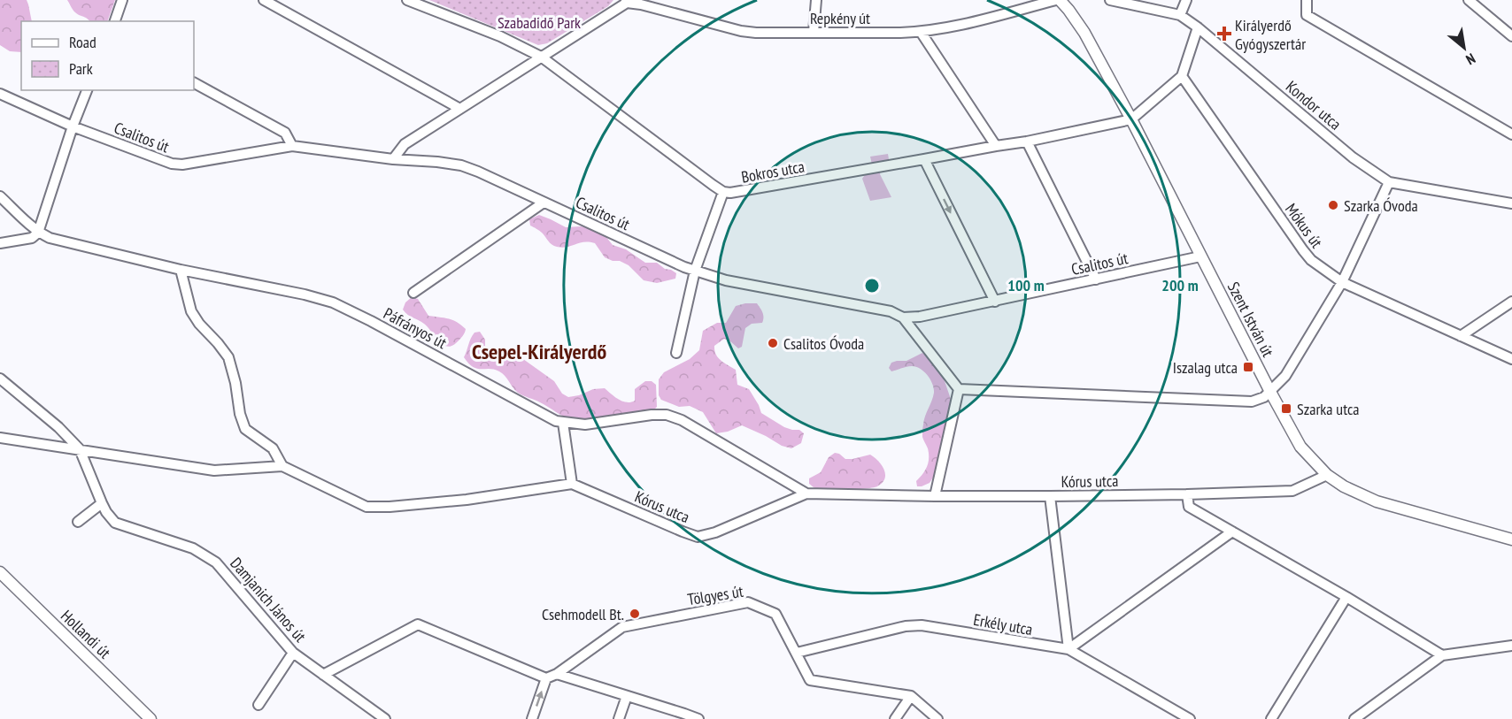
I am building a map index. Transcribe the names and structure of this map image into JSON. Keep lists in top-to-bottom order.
{
  "streets": {
    "street": [
      "Repkény út",
      "Kondor utca",
      "Csalitos út",
      "Bokros utca",
      "Mókus út",
      "Szent István út",
      "Páfrányos út",
      "Kórus utca",
      "Tölgyes út",
      "Damjanich János út",
      "Erkély utca",
      "Hollandi út"
    ]
  },
  "crossings": [
    ["Repkény út", "Szent István út"],
    ["Csalitos út", "Szent István út"],
    ["Bokros utca", "Szent István út"],
    ["Szent István út", "Kórus utca"],
    ["Páfrányos út", "Kórus utca"],
    ["Tölgyes út", "Erkély utca"]
  ],
  "districts": ["Csepel-Királyerdő"],
  "parks": ["Szabadidő Park"],
  "places": {
    "health": ["Királyerdő Gyógyszertár"],
    "other": ["Szarka Óvoda", "Csalitos Óvoda", "Csehmodell Bt."],
    "transit": ["Iszalag utca", "Szarka utca"]
  },
  "legend": ["Road", "Park"],
  "north": "bottom right",
  "rings": ["100 m", "200 m"]
}
